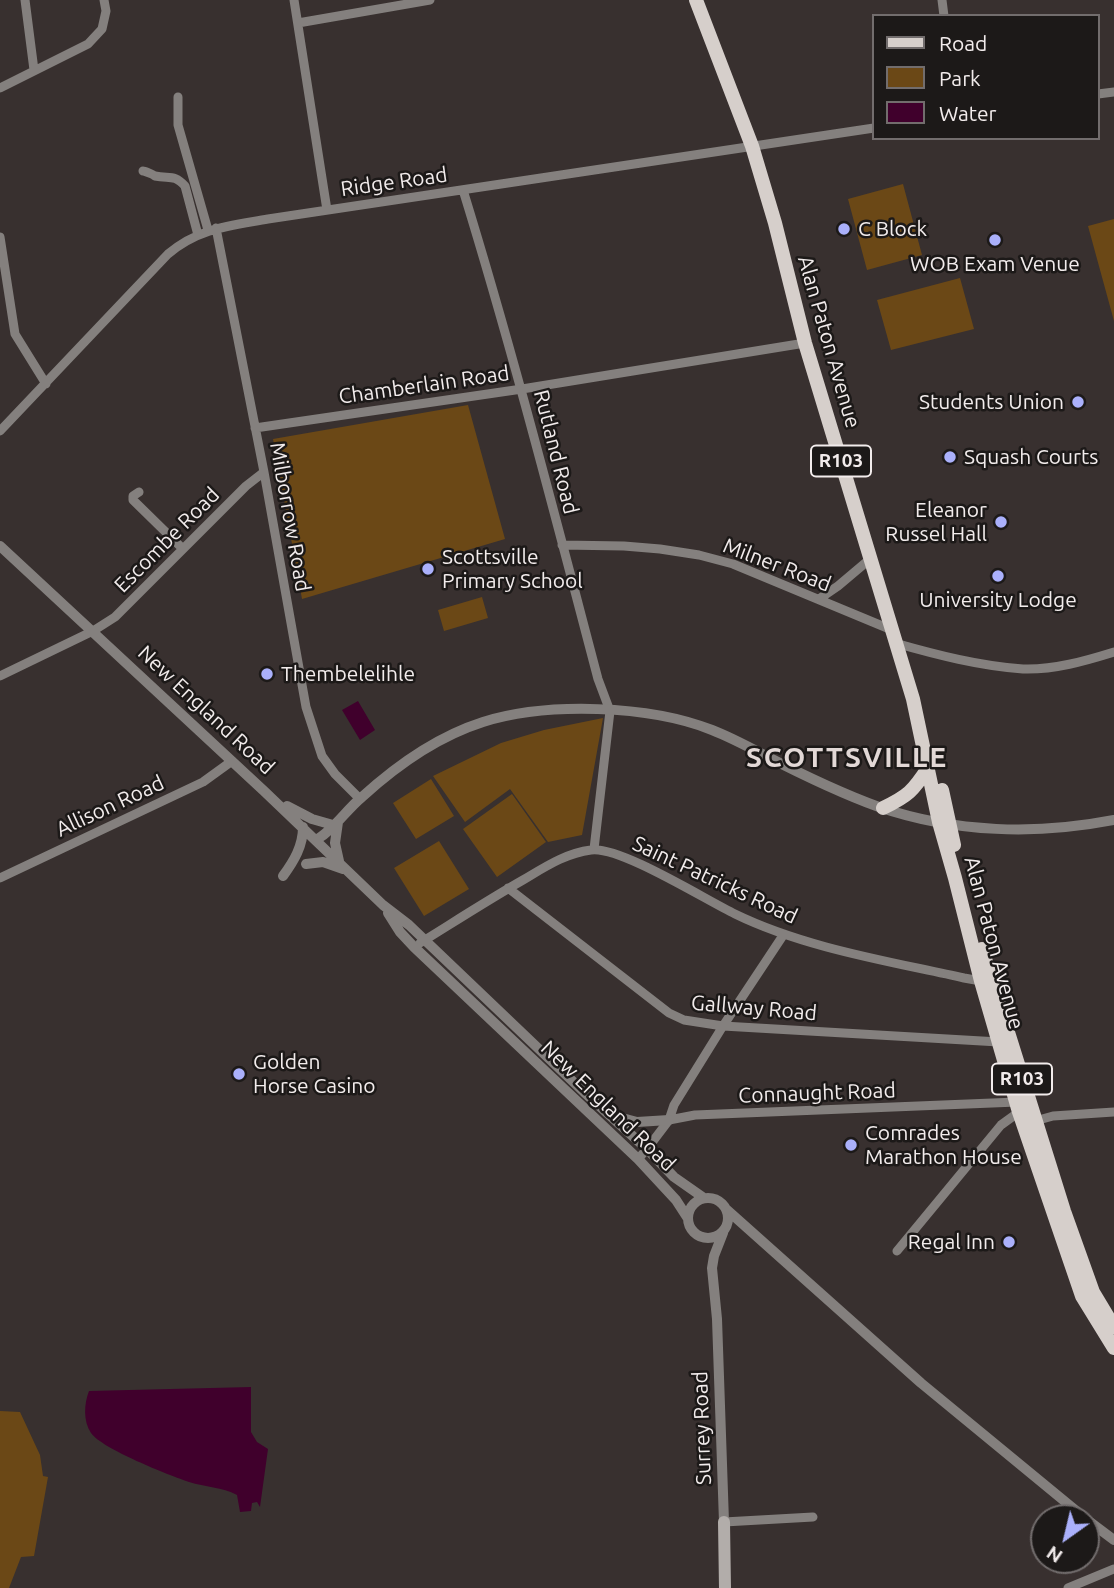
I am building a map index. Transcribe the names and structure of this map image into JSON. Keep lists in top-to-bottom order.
{
  "streets": {
    "main road": ["Alan Paton Avenue", "R103", "Surrey Road"],
    "street": [
      "Ridge Road",
      "Chamberlain Road",
      "Rutland Road",
      "Milborrow Road",
      "Escombe Road",
      "Milner Road",
      "New England Road",
      "Allison Road",
      "Saint Patricks Road",
      "Gallway Road",
      "Connaught Road"
    ]
  },
  "crossings": [
    ["Ridge Road", "Alan Paton Avenue"],
    ["Ridge Road", "Rutland Road"],
    ["Ridge Road", "Milborrow Road"],
    ["Alan Paton Avenue", "Chamberlain Road"],
    ["Alan Paton Avenue", "Milner Road"],
    ["Alan Paton Avenue", "Saint Patricks Road"],
    ["Alan Paton Avenue", "Gallway Road"],
    ["Alan Paton Avenue", "Connaught Road"],
    ["Chamberlain Road", "Rutland Road"],
    ["Chamberlain Road", "Milborrow Road"],
    ["Rutland Road", "Milner Road"],
    ["Rutland Road", "Saint Patricks Road"],
    ["Milborrow Road", "Escombe Road"],
    ["Escombe Road", "New England Road"],
    ["New England Road", "Allison Road"],
    ["New England Road", "Surrey Road"]
  ],
  "districts": ["SCOTTSVILLE"],
  "places": [
    "C Block",
    "WOB Exam Venue",
    "Students Union",
    "Squash Courts",
    "Eleanor Russel Hall",
    "Scottsville Primary School",
    "University Lodge",
    "Thembelelihle",
    "Golden Horse Casino",
    "Comrades Marathon House",
    "Regal Inn"
  ],
  "legend": ["Road", "Park", "Water"],
  "north": "bottom left"
}
